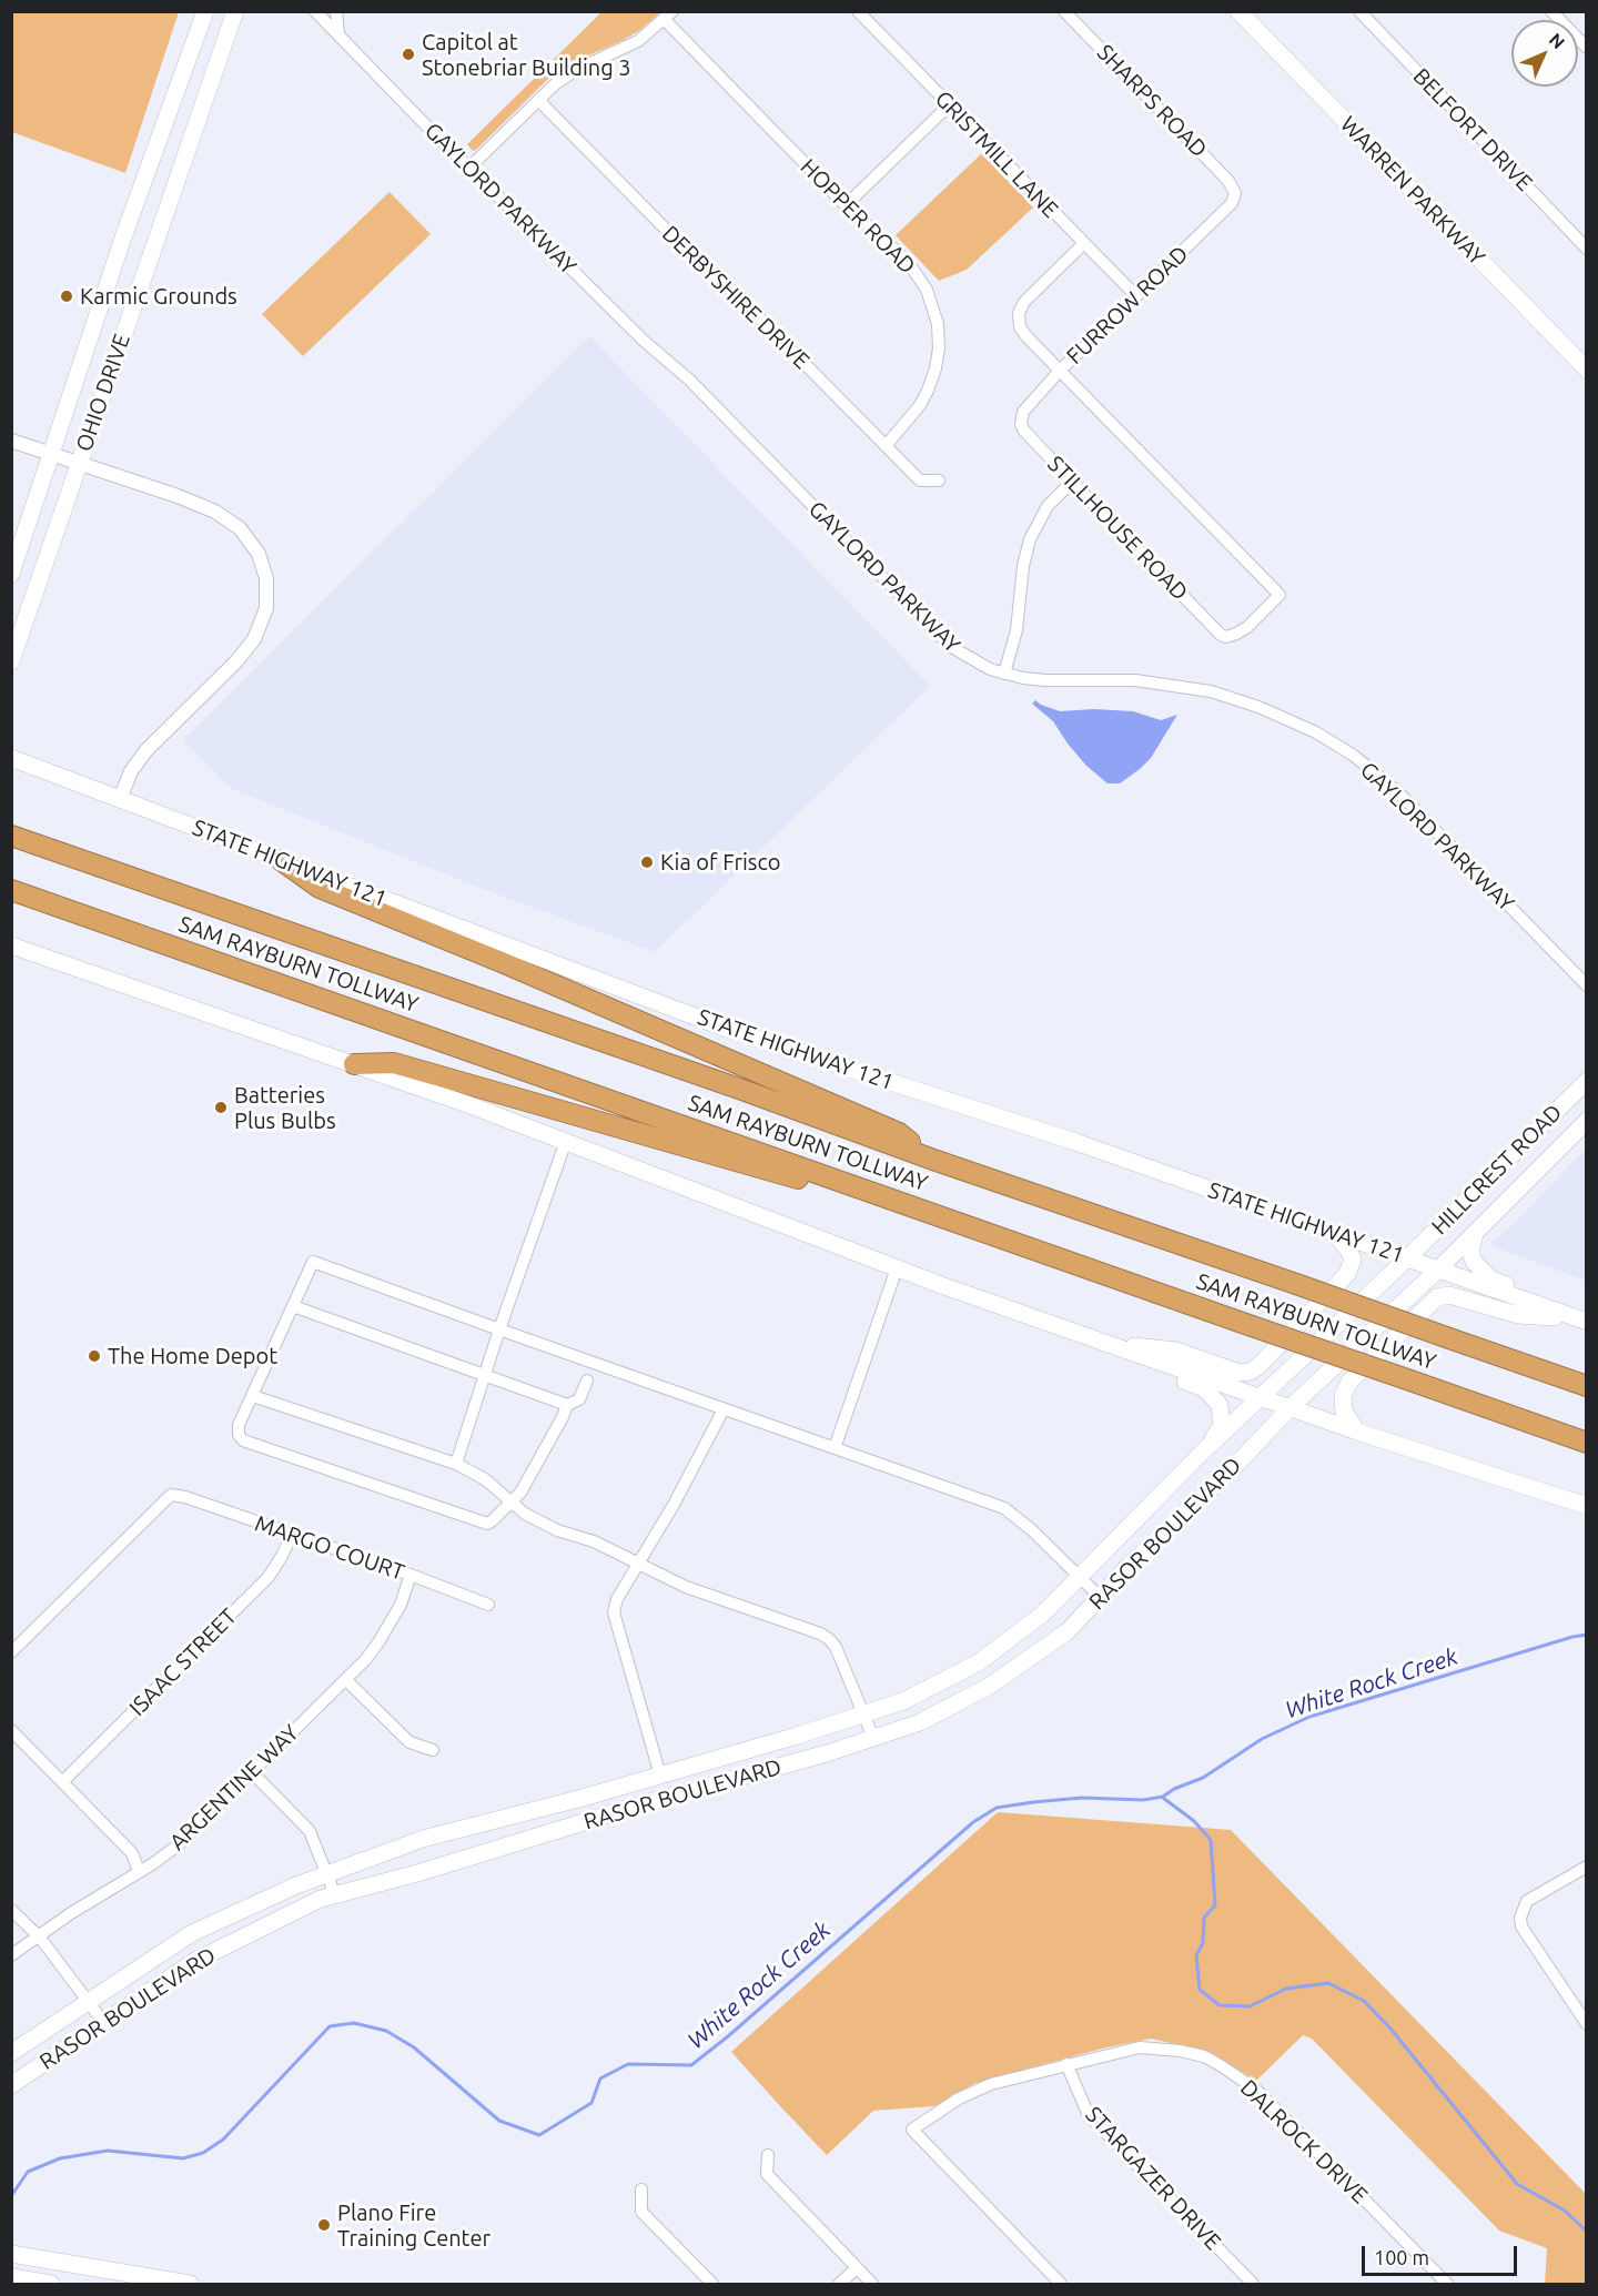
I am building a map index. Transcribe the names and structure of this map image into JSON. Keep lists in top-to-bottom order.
{
  "streets": {
    "highway": ["SAM RAYBURN TOLLWAY"],
    "main road": [
      "WARREN PARKWAY",
      "OHIO DRIVE",
      "STATE HIGHWAY 121",
      "HILLCREST ROAD",
      "RASOR BOULEVARD"
    ],
    "street": [
      "SHARPS ROAD",
      "BELFORT DRIVE",
      "GRISTMILL LANE",
      "GAYLORD PARKWAY",
      "HOPPER ROAD",
      "DERBYSHIRE DRIVE",
      "FURROW ROAD",
      "STILLHOUSE ROAD",
      "MARGO COURT",
      "ISAAC STREET",
      "ARGENTINE WAY",
      "DALROCK DRIVE",
      "STARGAZER DRIVE"
    ]
  },
  "crossings": [
    ["SHARPS ROAD", "FURROW ROAD"],
    ["GRISTMILL LANE", "FURROW ROAD"],
    ["HOPPER ROAD", "DERBYSHIRE DRIVE"],
    ["FURROW ROAD", "STILLHOUSE ROAD"],
    ["STATE HIGHWAY 121", "HILLCREST ROAD"],
    ["HILLCREST ROAD", "RASOR BOULEVARD"],
    ["MARGO COURT", "ISAAC STREET"],
    ["MARGO COURT", "ARGENTINE WAY"],
    ["DALROCK DRIVE", "STARGAZER DRIVE"]
  ],
  "water": ["White Rock Creek"],
  "places": [
    "Capitol at Stonebriar Building 3",
    "Karmic Grounds",
    "Kia of Frisco",
    "Batteries Plus Bulbs",
    "The Home Depot",
    "Plano Fire Training Center"
  ],
  "scale_bar": "100 m",
  "north": "top right"
}
